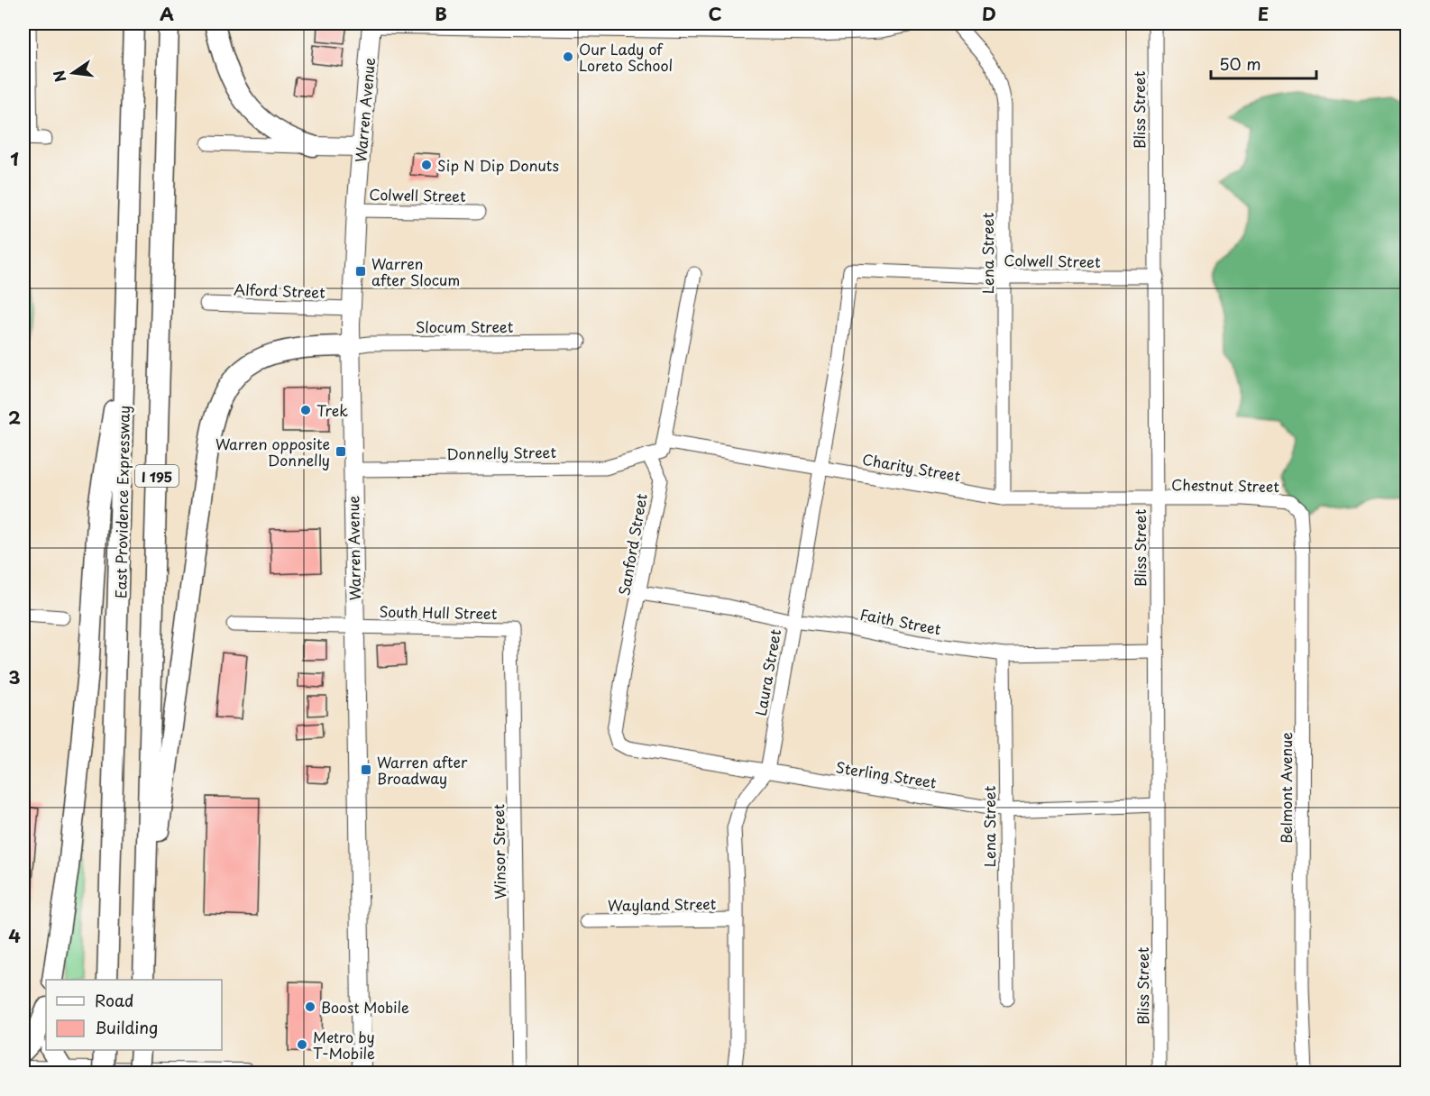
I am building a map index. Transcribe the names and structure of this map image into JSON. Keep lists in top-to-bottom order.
{
  "streets": {
    "highway": ["I 195", "East Providence Expressway"],
    "main road": ["Warren Avenue"],
    "street": [
      "Bliss Street",
      "Colwell Street",
      "Lena Street",
      "Alford Street",
      "Slocum Street",
      "Donnelly Street",
      "Charity Street",
      "Chestnut Street",
      "Sanford Street",
      "South Hull Street",
      "Faith Street",
      "Laura Street",
      "Sterling Street",
      "Belmont Avenue",
      "Winsor Street",
      "Wayland Street"
    ]
  },
  "crossings": [
    ["Warren Avenue", "Colwell Street"],
    ["Warren Avenue", "Alford Street"],
    ["Warren Avenue", "Slocum Street"],
    ["Warren Avenue", "Donnelly Street"],
    ["Warren Avenue", "South Hull Street"],
    ["Bliss Street", "Colwell Street"],
    ["Bliss Street", "Charity Street"],
    ["Bliss Street", "Chestnut Street"],
    ["Bliss Street", "Faith Street"],
    ["Bliss Street", "Sterling Street"],
    ["Colwell Street", "Lena Street"],
    ["Colwell Street", "Laura Street"],
    ["Lena Street", "Charity Street"],
    ["Lena Street", "Faith Street"],
    ["Lena Street", "Sterling Street"],
    ["Donnelly Street", "Sanford Street"],
    ["Charity Street", "Chestnut Street"],
    ["Charity Street", "Laura Street"],
    ["Chestnut Street", "Belmont Avenue"],
    ["Sanford Street", "Faith Street"],
    ["Sanford Street", "Sterling Street"],
    ["South Hull Street", "Winsor Street"],
    ["Faith Street", "Laura Street"],
    ["Laura Street", "Sterling Street"],
    ["Laura Street", "Wayland Street"]
  ],
  "places": {
    "other": [
      "Our Lady of Loreto School",
      "Sip N Dip Donuts",
      "Trek",
      "Boost Mobile",
      "Metro by T-Mobile"
    ],
    "transit": ["Warren after Slocum", "Warren opposite Donnelly", "Warren after Broadway"]
  },
  "legend": ["Road", "Building"],
  "scale_bar": "50 m",
  "north": "left",
  "grid": {
    "columns": [
      "A",
      "B",
      "C",
      "D",
      "E"
    ],
    "rows": [
      "1",
      "2",
      "3",
      "4"
    ]
  }
}
